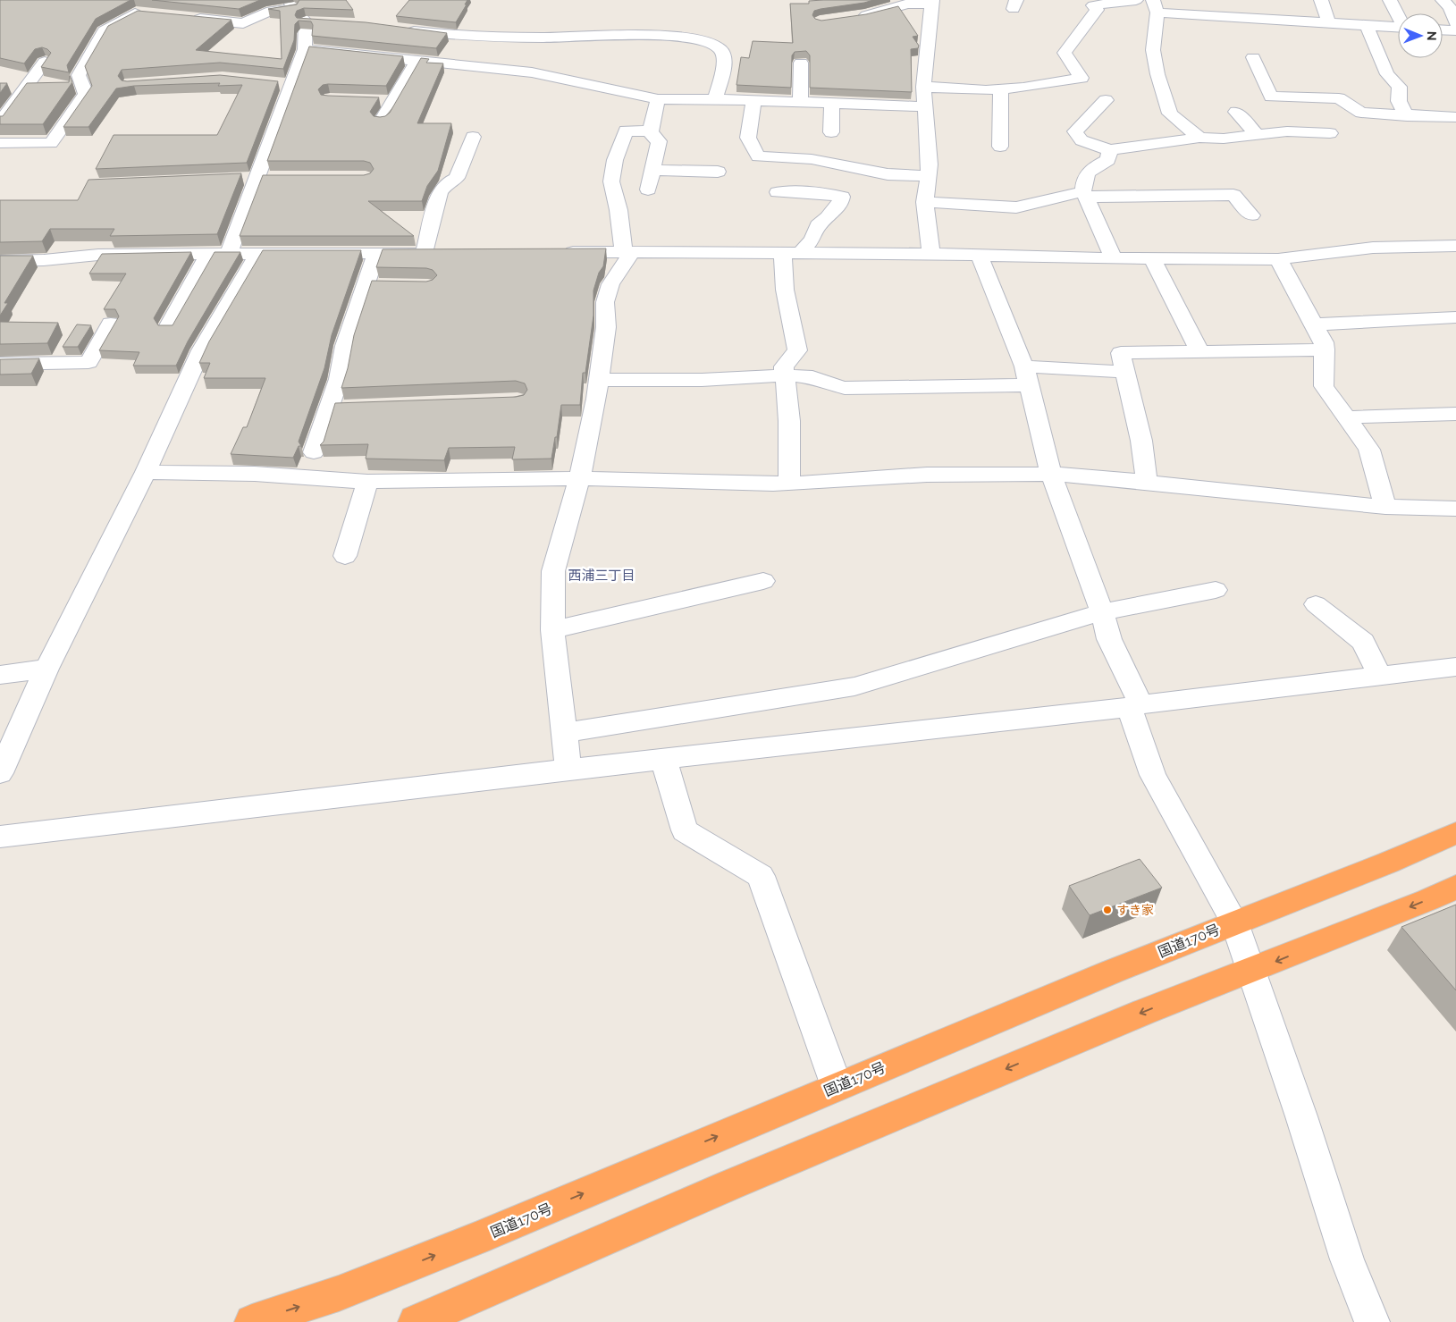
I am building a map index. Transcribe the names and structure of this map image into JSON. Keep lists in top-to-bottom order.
{
  "streets": {
    "highway": ["国道170号"]
  },
  "districts": ["西浦三丁目"],
  "places": ["すき家"],
  "north": "right"
}
